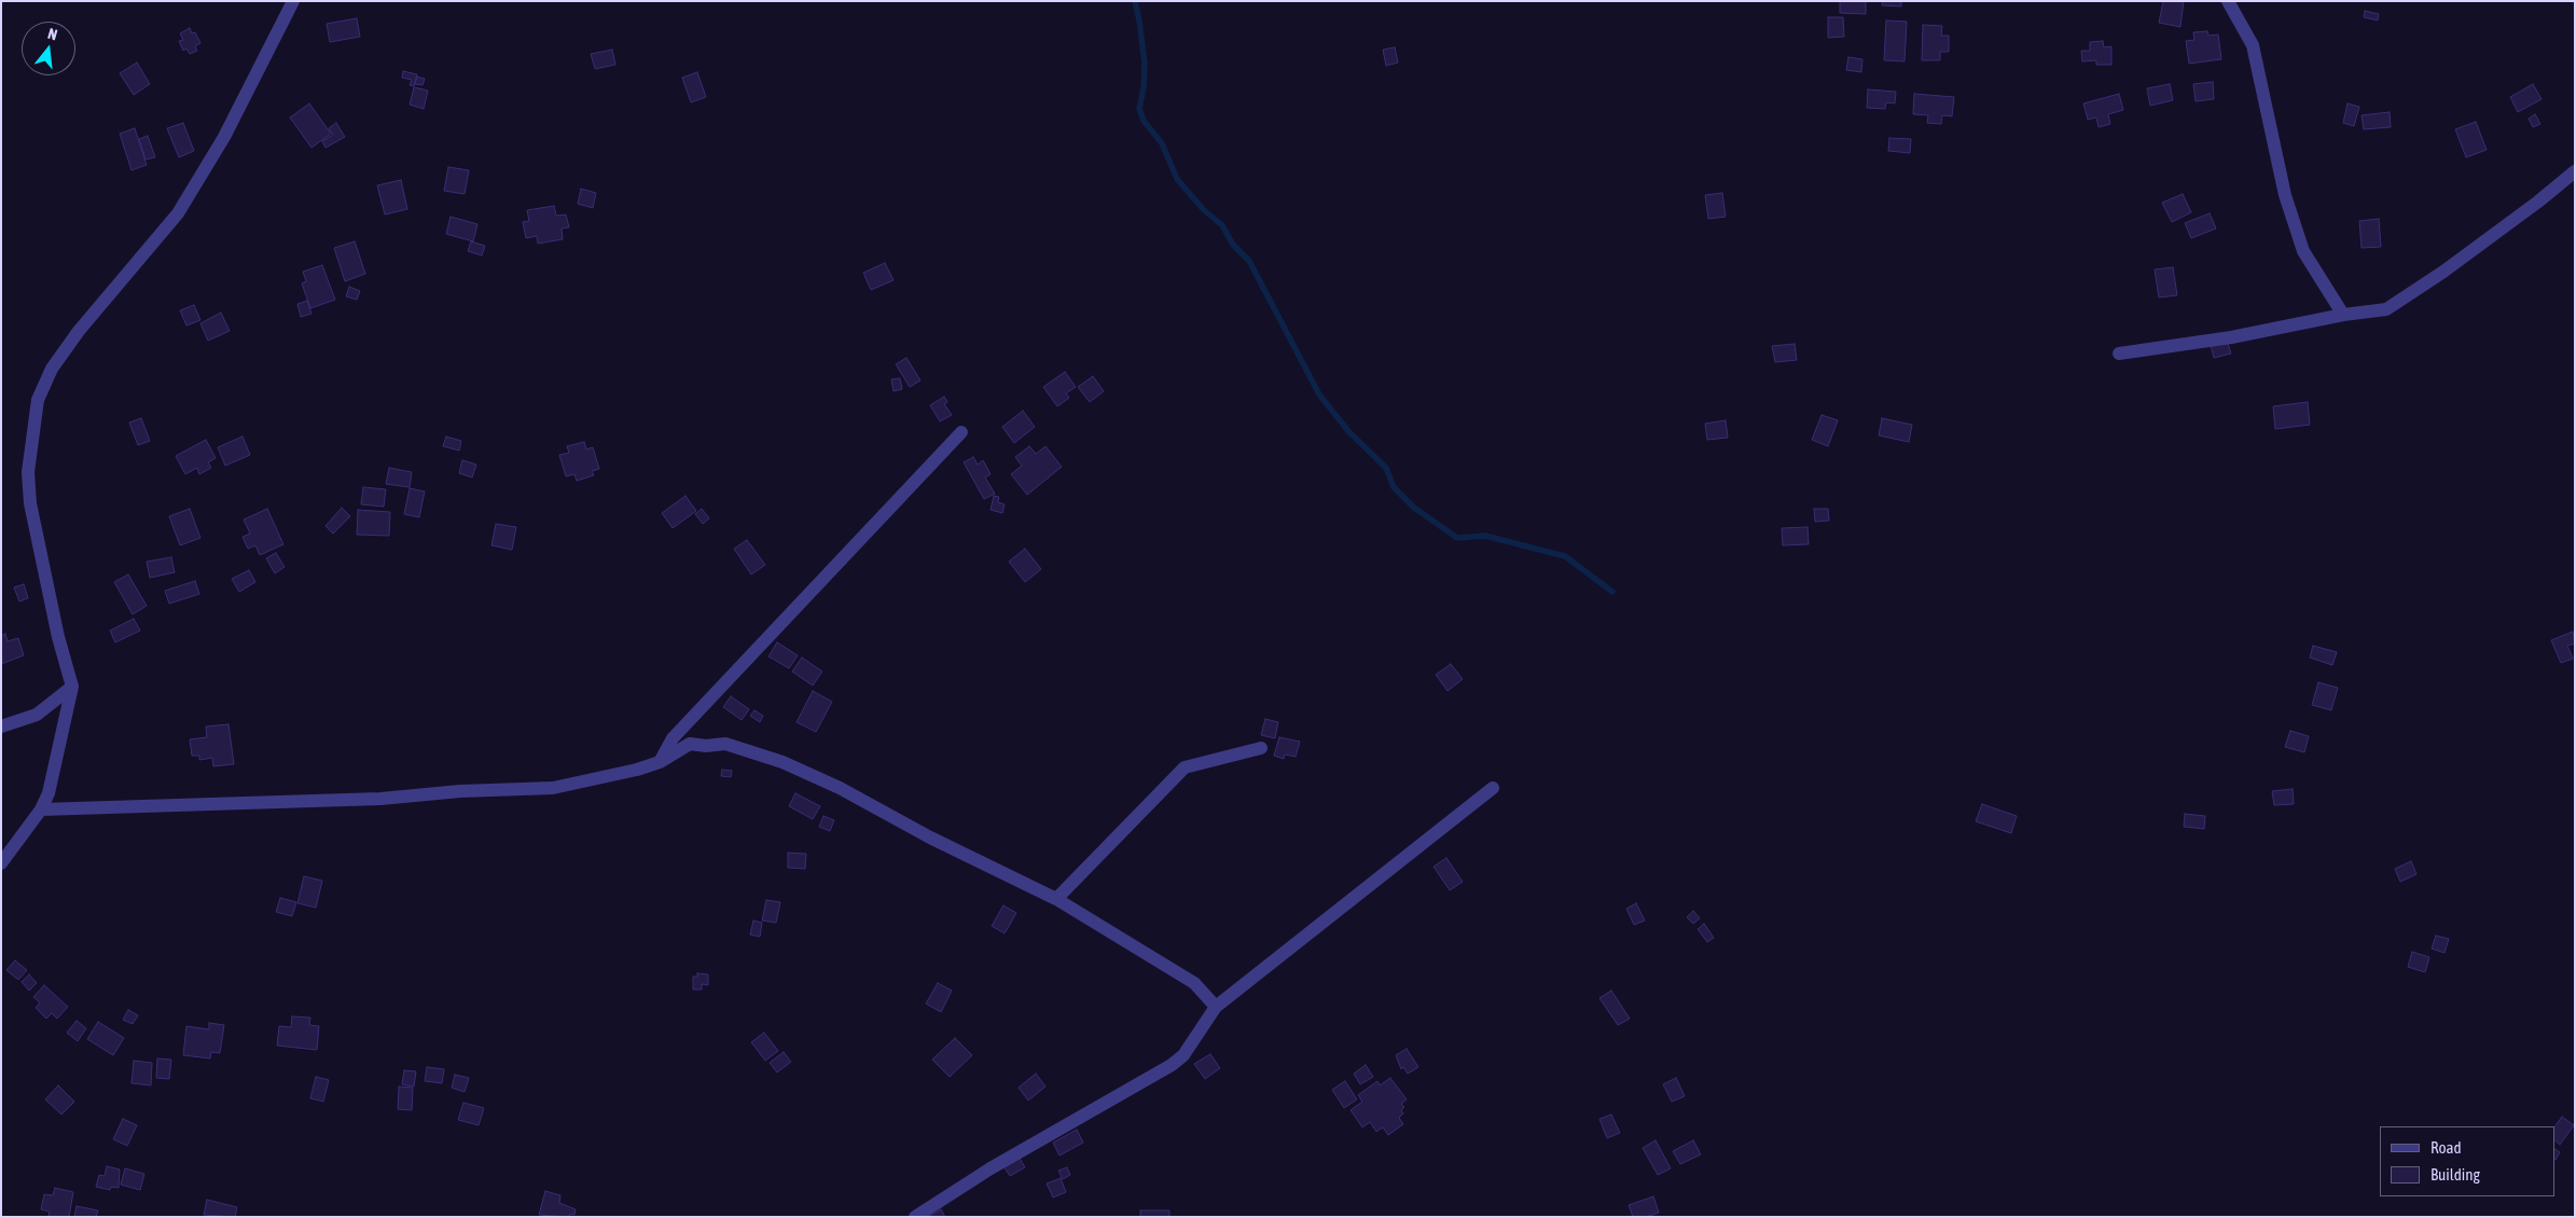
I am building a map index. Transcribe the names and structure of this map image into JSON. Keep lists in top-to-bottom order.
{
  "legend": ["Road", "Building"],
  "north": "top"
}
